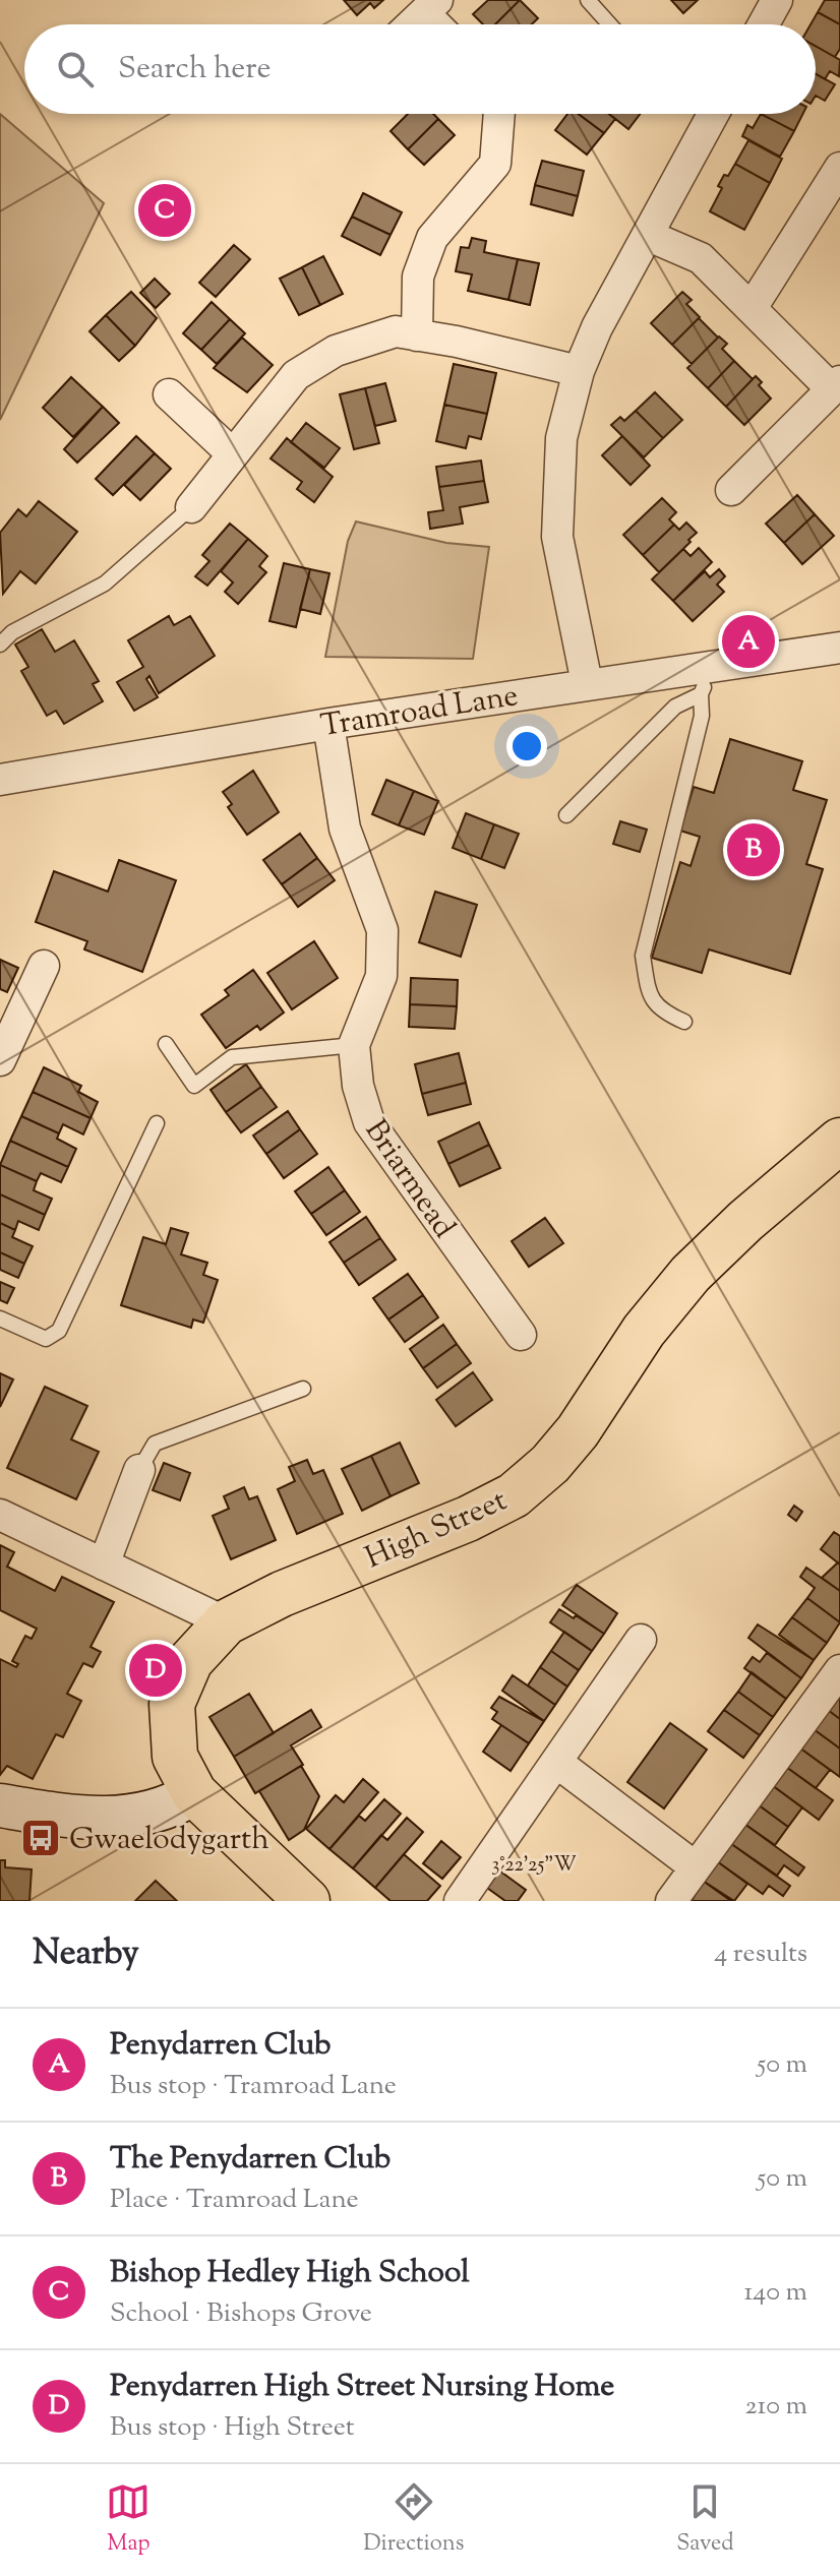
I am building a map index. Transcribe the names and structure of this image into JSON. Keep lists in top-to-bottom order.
{
  "streets": {
    "main road": ["High Street"],
    "street": ["Tramroad Lane", "Briarmead"]
  },
  "crossings": [
    ["Tramroad Lane", "Briarmead"]
  ],
  "places": {
    "bus stop": ["Gwaelodygarth"]
  },
  "page": {
    "search": "Search here",
    "pins": [
      "C",
      "A",
      "B",
      "D"
    ],
    "heading": ["Nearby", "4 results"],
    "list": [
      {
        "mark": "A",
        "name": "Penydarren Club",
        "note": "Bus stop · Tramroad Lane",
        "value": "50 m"
      },
      {
        "mark": "B",
        "name": "The Penydarren Club",
        "note": "Place · Tramroad Lane",
        "value": "50 m"
      },
      {
        "mark": "C",
        "name": "Bishop Hedley High School",
        "note": "School · Bishops Grove",
        "value": "140 m"
      },
      {
        "mark": "D",
        "name": "Penydarren High Street Nursing Home",
        "note": "Bus stop · High Street",
        "value": "210 m"
      }
    ],
    "nav": ["Map", "Directions", "Saved"]
  },
  "coordinates": ["3°22'25\"W"]
}
